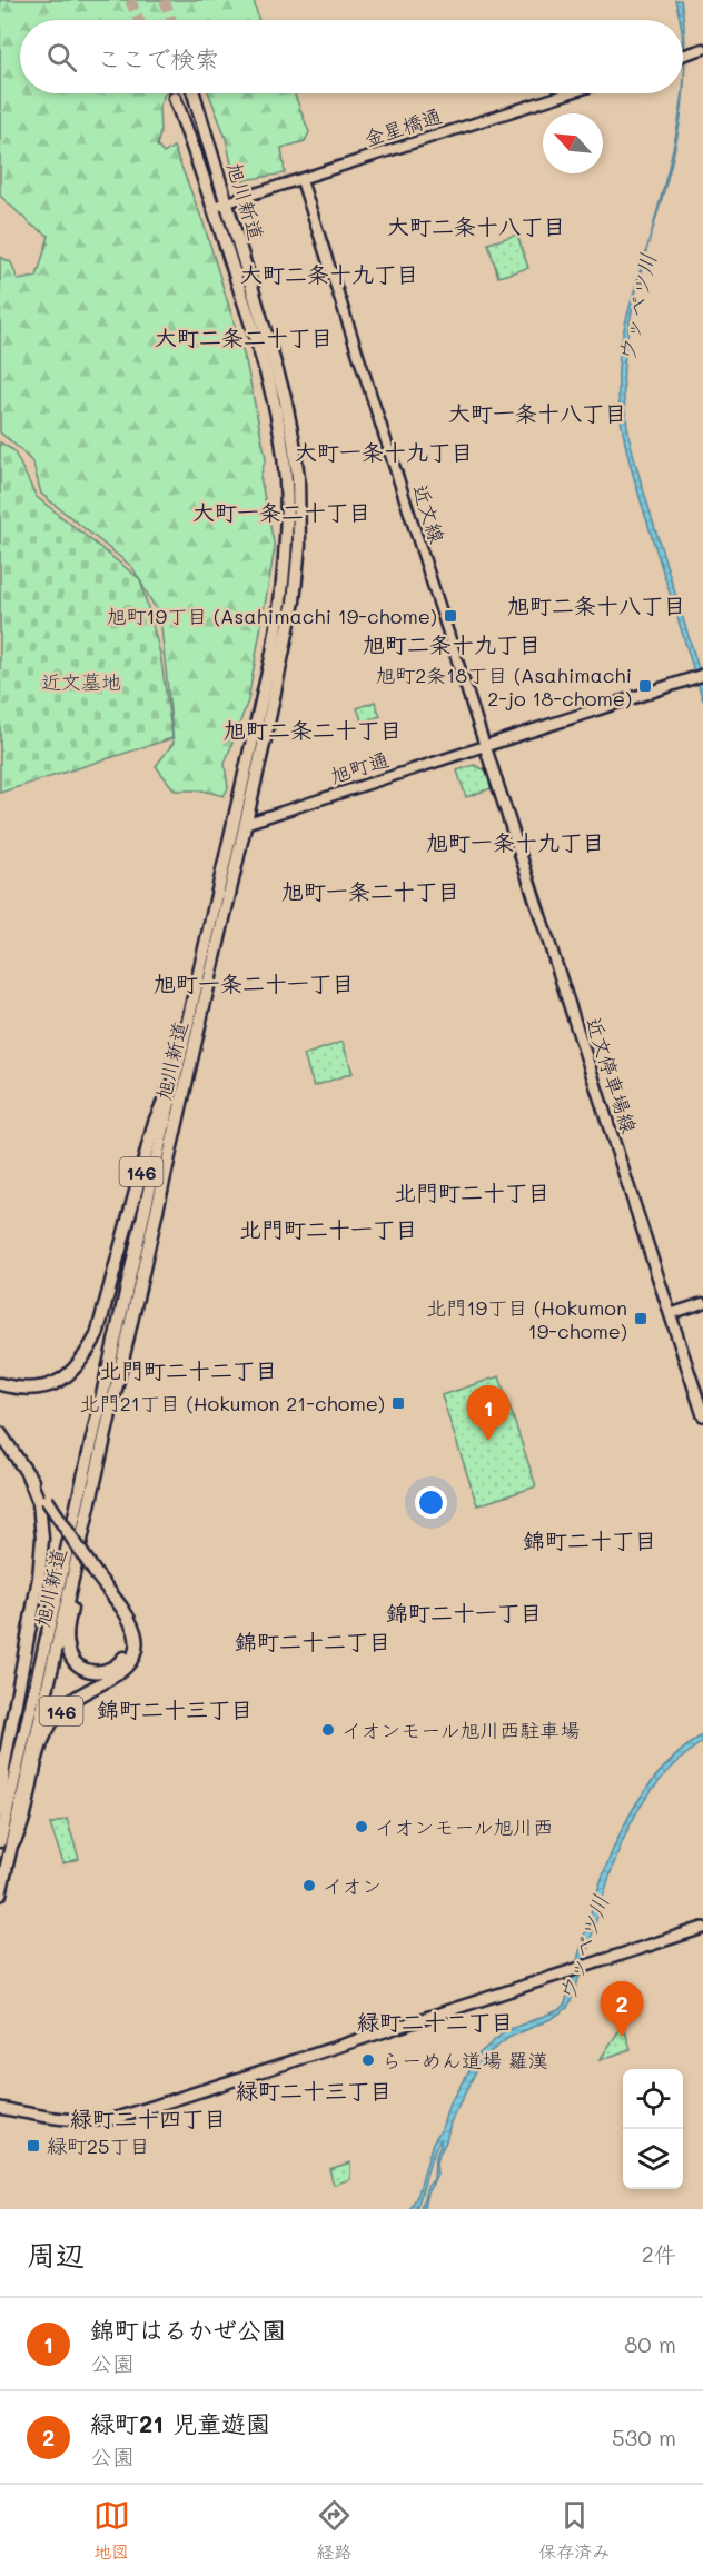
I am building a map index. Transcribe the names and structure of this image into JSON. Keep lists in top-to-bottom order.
{
  "streets": {
    "main road": ["旭川新道", "近文停車場線", "146"],
    "street": ["金星橋通", "近文線", "旭町通"]
  },
  "crossings": [
    ["金星橋通", "旭川新道"],
    ["金星橋通", "近文線"],
    ["旭川新道", "旭町通"],
    ["旭川新道", "146"],
    ["近文線", "旭町通"],
    ["近文線", "近文停車場線"],
    ["旭町通", "近文停車場線"]
  ],
  "districts": [
    "大町二条十八丁目",
    "大町二条十九丁目",
    "大町二条二十丁目",
    "大町一条十八丁目",
    "大町一条十九丁目",
    "大町一条二十丁目",
    "旭町二条十八丁目",
    "旭町二条十九丁目",
    "旭町二条二十丁目",
    "旭町一条十九丁目",
    "旭町一条二十丁目",
    "旭町一条二十一丁目",
    "北門町二十丁目",
    "北門町二十一丁目",
    "北門町二十二丁目",
    "錦町二十丁目",
    "錦町二十一丁目",
    "錦町二十二丁目",
    "錦町二十三丁目",
    "緑町二十二丁目",
    "緑町二十三丁目",
    "緑町二十四丁目"
  ],
  "water": ["ウッペツ川"],
  "parks": ["近文墓地"],
  "places": {
    "transit": [
      "旭町19丁目 (Asahimachi 19-chome)",
      "旭町2条18丁目 (Asahimachi 2-jo 18-chome)",
      "北門19丁目 (Hokumon 19-chome)",
      "北門21丁目 (Hokumon 21-chome)",
      "緑町25丁目"
    ],
    "other": [
      "イオンモール旭川西駐車場",
      "イオンモール旭川西",
      "イオン",
      "らーめん道場 羅漢"
    ]
  },
  "north": "top left",
  "page": {
    "search": "ここで検索",
    "pins": ["1", "2"],
    "heading": ["周辺", "2件"],
    "list": [
      {
        "mark": "1",
        "name": "錦町はるかぜ公園",
        "note": "公園",
        "value": "80 m"
      },
      {
        "mark": "2",
        "name": "緑町21 児童遊園",
        "note": "公園",
        "value": "530 m"
      }
    ],
    "nav": ["地図", "経路", "保存済み"]
  }
}
